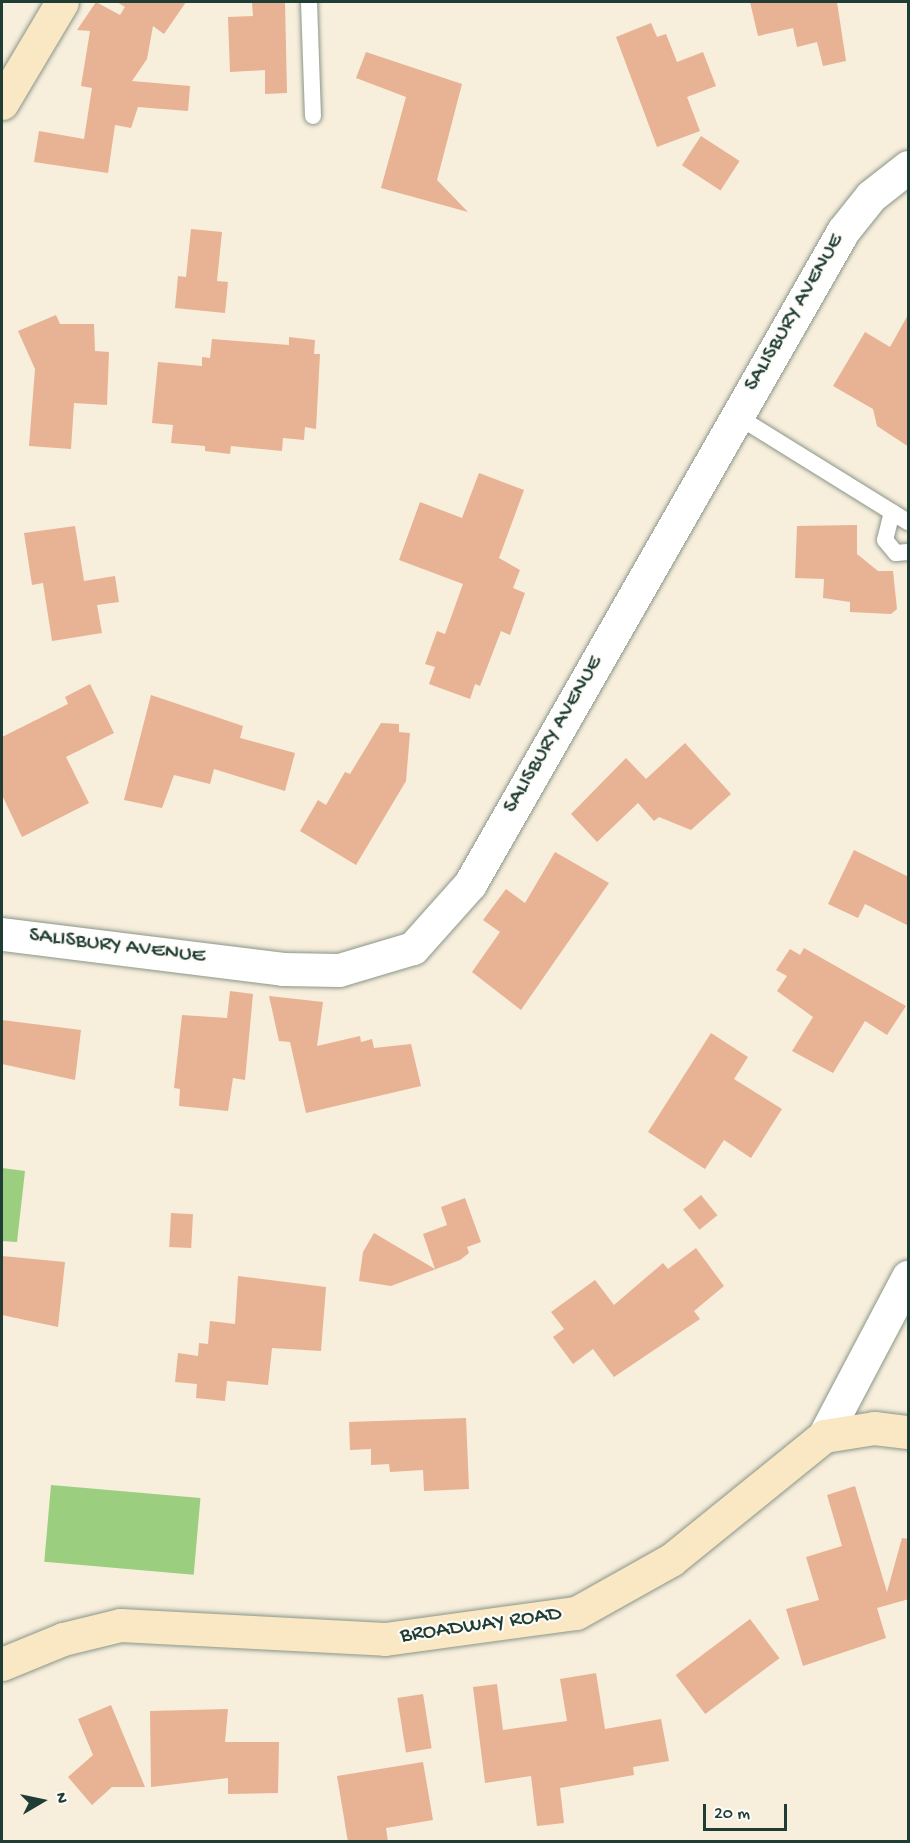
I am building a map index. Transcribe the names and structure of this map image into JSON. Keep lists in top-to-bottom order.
{
  "streets": {
    "street": ["SALISBURY AVENUE", "BROADWAY ROAD"]
  },
  "scale_bar": "20 m",
  "north": "right"
}
